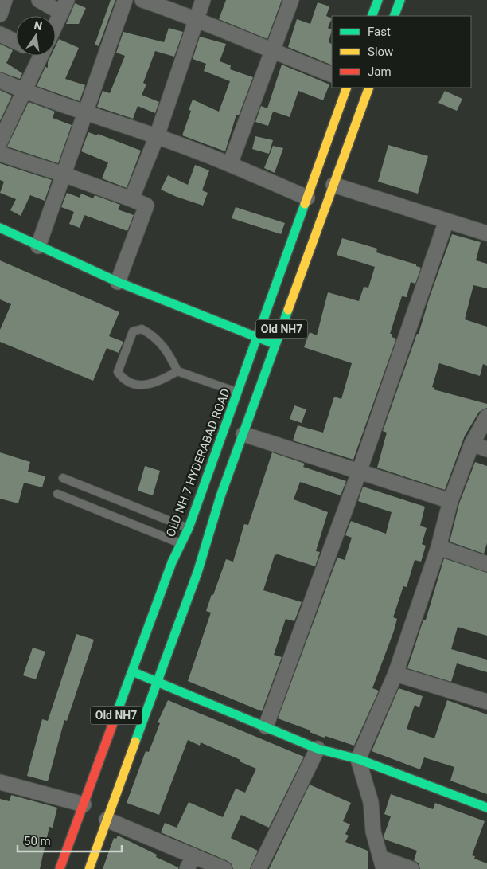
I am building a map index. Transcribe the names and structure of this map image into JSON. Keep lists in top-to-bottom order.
{
  "streets": {
    "main road": ["Old NH7", "OLD NH 7 HYDERABAD ROAD"]
  },
  "legend": ["Fast", "Slow", "Jam"],
  "scale_bar": "50 m",
  "north": "top"
}
